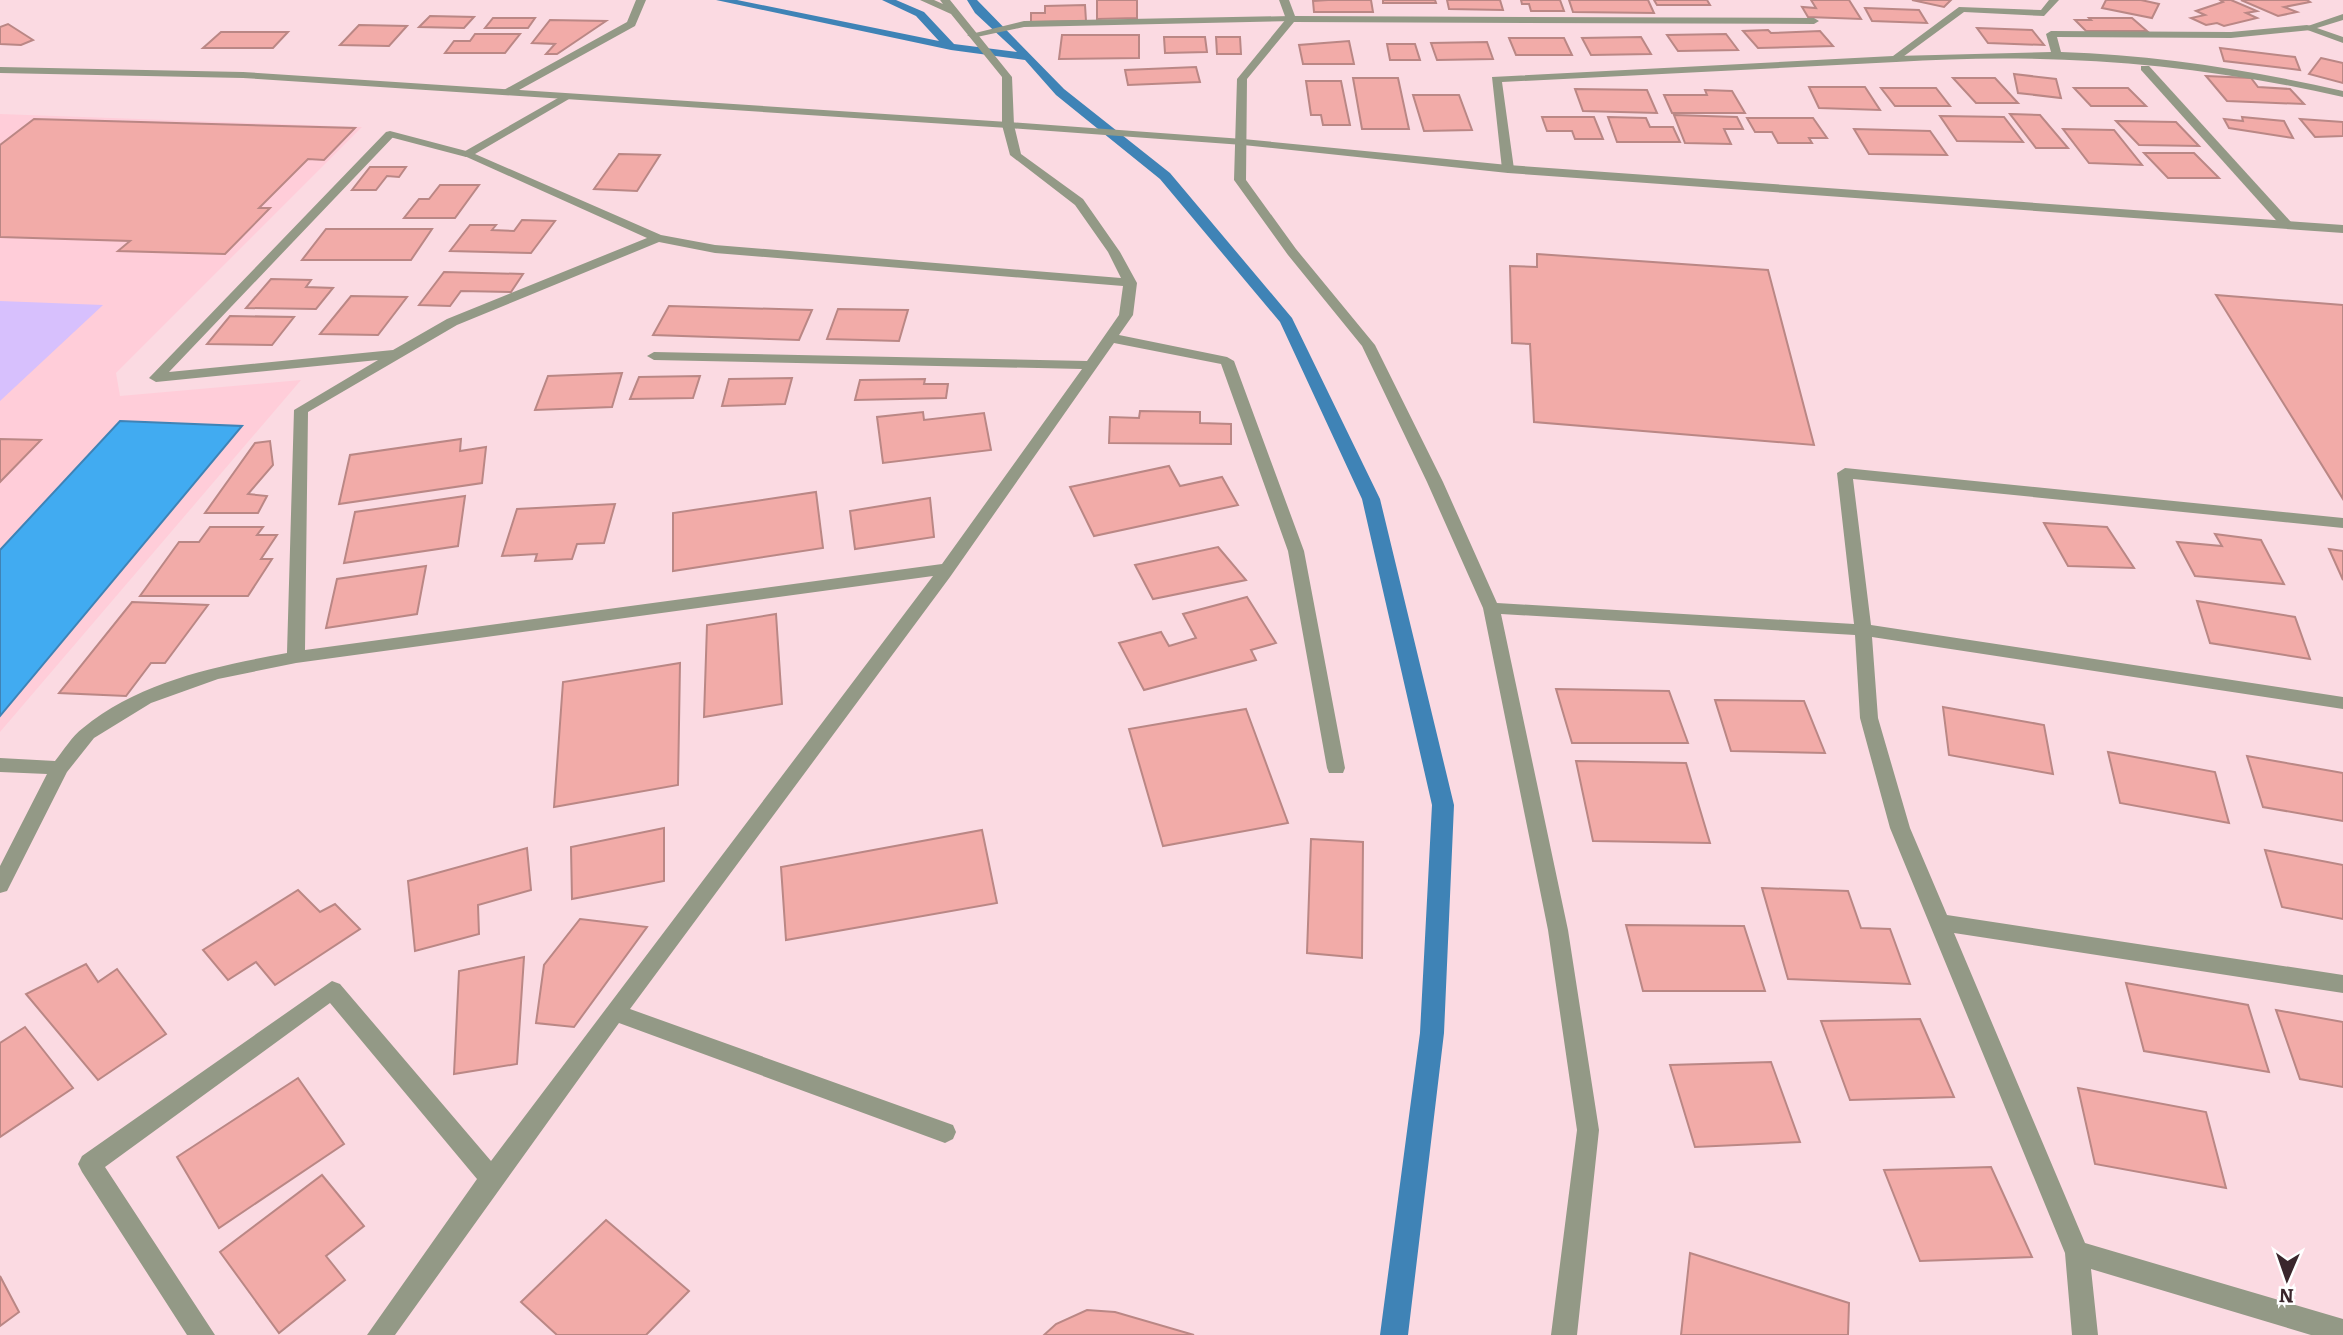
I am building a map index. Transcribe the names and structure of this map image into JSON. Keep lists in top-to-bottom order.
{
  "north": "bottom"
}
